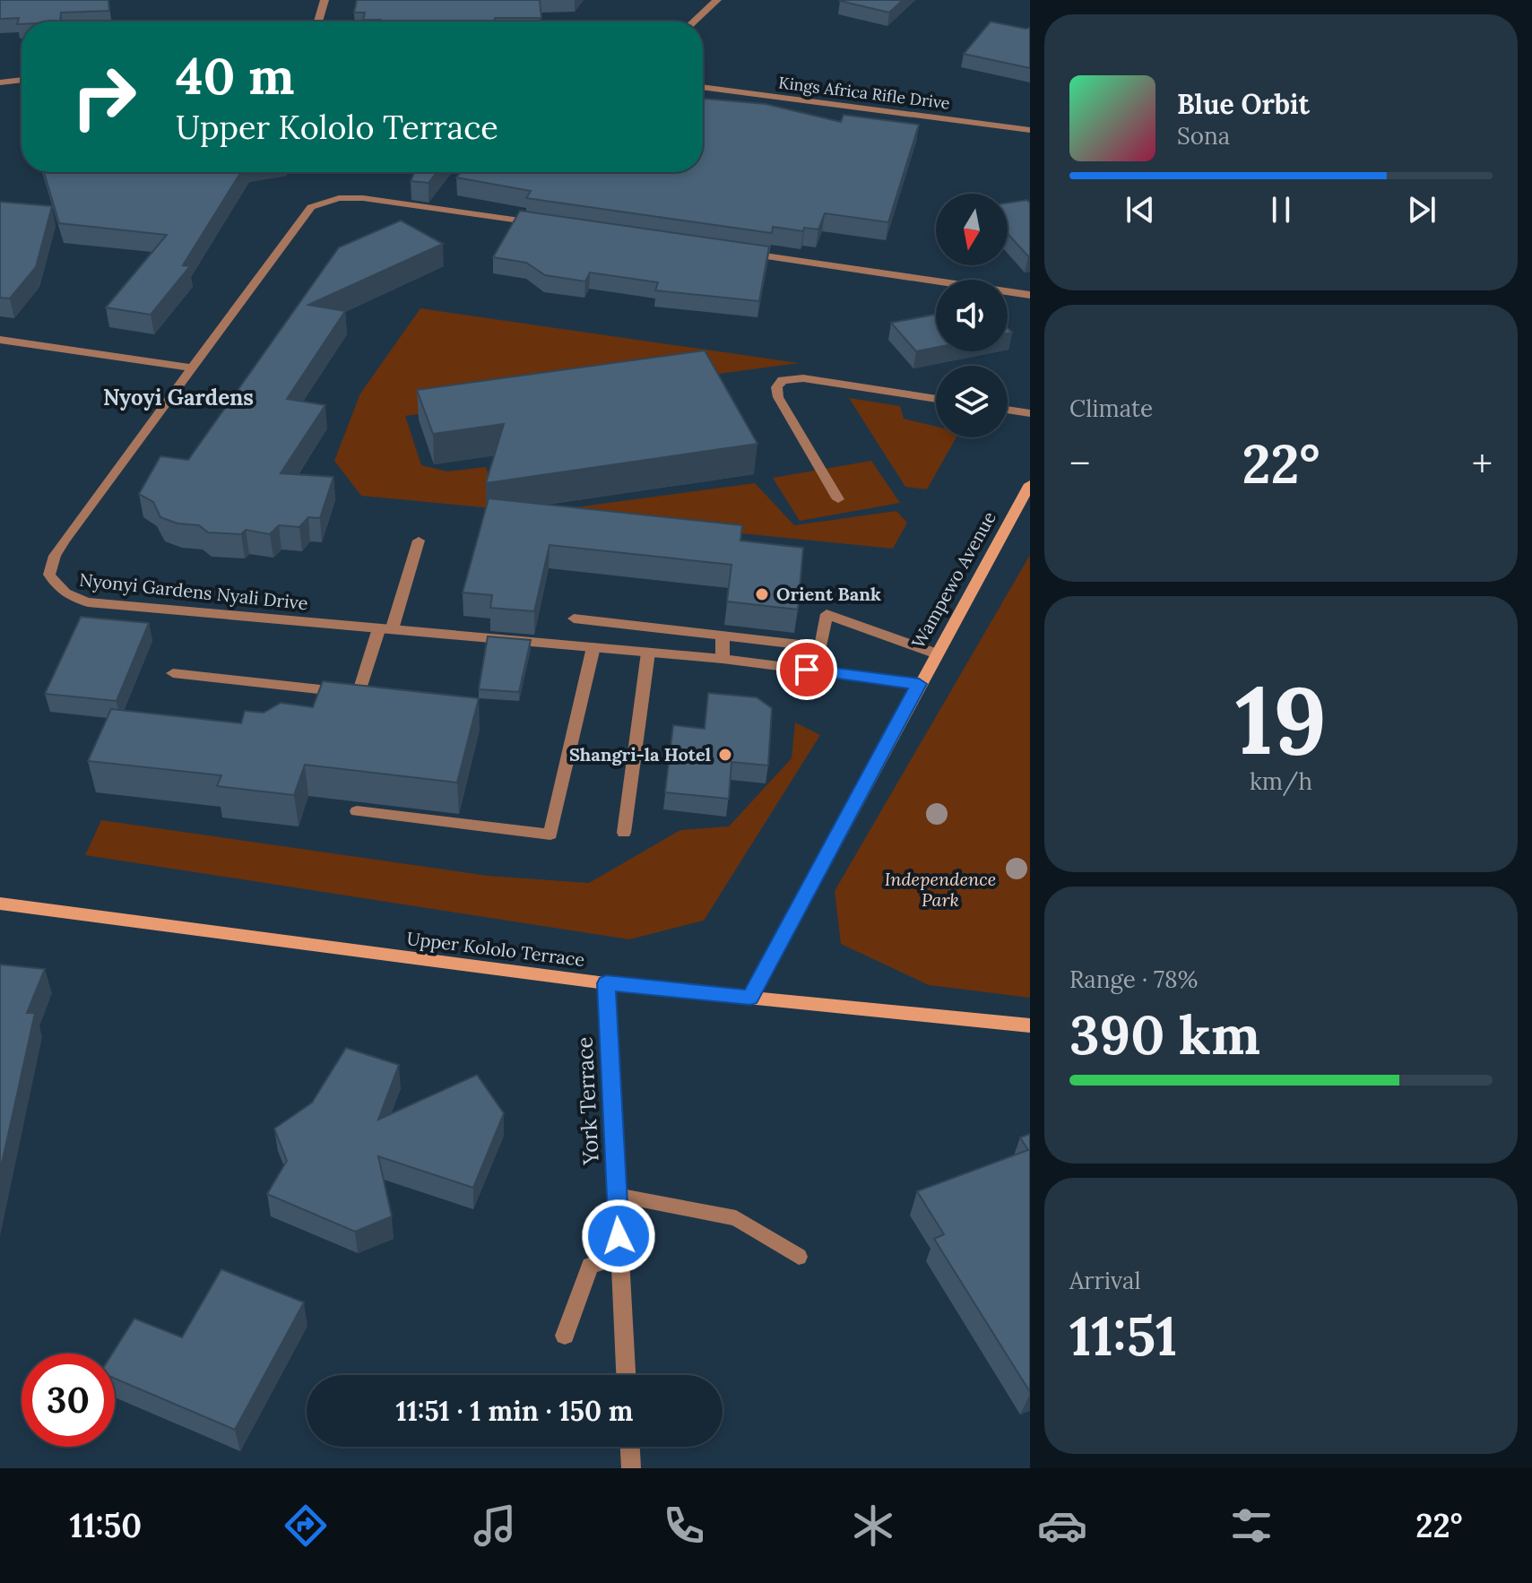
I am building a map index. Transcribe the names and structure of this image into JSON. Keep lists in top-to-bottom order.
{
  "streets": {
    "main road": ["Wampewo Avenue", "Upper Kololo Terrace"],
    "street": ["Kings Africa Rifle Drive", "Nyonyi Gardens Nyali Drive", "York Terrace"]
  },
  "crossings": [
    ["Wampewo Avenue", "Nyonyi Gardens Nyali Drive"],
    ["Wampewo Avenue", "Upper Kololo Terrace"],
    ["Upper Kololo Terrace", "York Terrace"]
  ],
  "districts": ["Nyoyi Gardens"],
  "parks": ["Independence Park"],
  "places": ["Orient Bank", "Shangri-la Hotel"],
  "north": "bottom",
  "page": {
    "turn": ["40 m", "Upper Kololo Terrace"],
    "song": ["Blue Orbit", "Sona"],
    "tile": [
      "Climate",
      ["19", "km/h"],
      ["Range · 78%", "390 km"],
      ["Arrival", "11:51"]
    ],
    "heat": ["−", "22°", "+"],
    "limit": "30",
    "trip": "11:51 · 1 min · 150 m",
    "tabs": ["11:50", "22°"]
  }
}
